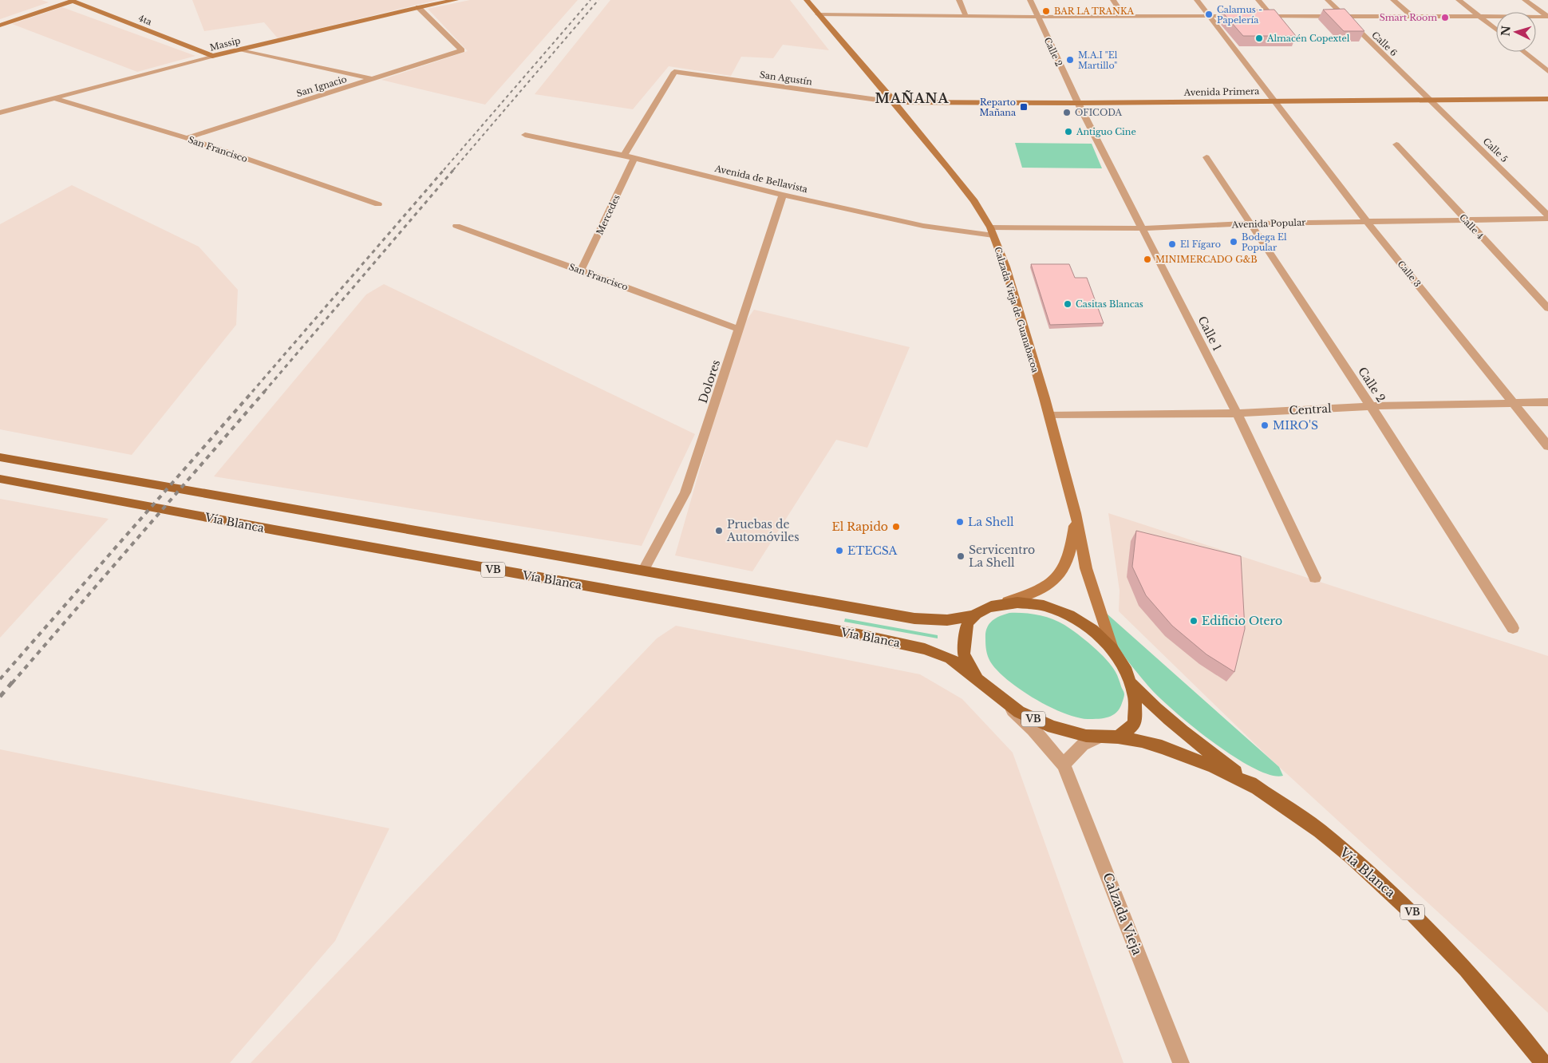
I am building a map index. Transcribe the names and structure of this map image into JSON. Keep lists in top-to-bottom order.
{
  "streets": {
    "main road": [
      "4ta",
      "Massip",
      "Avenida Primera",
      "Calzada Vieja de Guanabacoa",
      "Vía Blanca",
      "VB"
    ],
    "street": [
      "Calle 6",
      "Calle 2",
      "San Agustín",
      "San Ignacio",
      "San Francisco",
      "Calle 5",
      "Avenida de Bellavista",
      "Mercedes",
      "Avenida Popular",
      "Calle 4",
      "Calle 3",
      "Calle 1",
      "Dolores",
      "Central",
      "Calzada Vieja"
    ]
  },
  "crossings": [
    ["4ta", "Massip"],
    ["Massip", "San Ignacio"],
    ["Massip", "San Francisco"],
    ["Calle 6", "Avenida Primera"],
    ["Calle 6", "Calle 5"],
    ["Calle 2", "Avenida Primera"],
    ["Calle 2", "Avenida Popular"],
    ["Calle 2", "Calle 1"],
    ["Calle 2", "Central"],
    ["San Agustín", "Avenida Primera"],
    ["San Agustín", "Avenida de Bellavista"],
    ["San Agustín", "Calzada Vieja de Guanabacoa"],
    ["San Ignacio", "San Francisco"],
    ["Avenida Primera", "Calle 5"],
    ["Avenida Primera", "Calle 3"],
    ["Avenida Primera", "Calzada Vieja de Guanabacoa"],
    ["Avenida Primera", "Calle 1"],
    ["San Francisco", "Mercedes"],
    ["San Francisco", "Dolores"],
    ["Avenida de Bellavista", "Mercedes"],
    ["Avenida de Bellavista", "Avenida Popular"],
    ["Avenida de Bellavista", "Calzada Vieja de Guanabacoa"],
    ["Avenida de Bellavista", "Dolores"],
    ["Avenida Popular", "Calle 4"],
    ["Avenida Popular", "Calle 3"],
    ["Avenida Popular", "Calzada Vieja de Guanabacoa"],
    ["Avenida Popular", "Calle 1"],
    ["Calle 3", "Central"],
    ["Calzada Vieja de Guanabacoa", "Central"],
    ["Calzada Vieja de Guanabacoa", "VB"],
    ["Calle 1", "Central"],
    ["Dolores", "Vía Blanca"],
    ["Vía Blanca", "VB"],
    ["Vía Blanca", "Calzada Vieja"],
    ["VB", "Calzada Vieja"]
  ],
  "districts": ["MAÑANA"],
  "places": {
    "other": [
      "BAR LA TRANKA",
      "Calamus - Papelería",
      "Smart Room",
      "Almacén Copextel",
      "M.A.I \"El Martillo\"",
      "OFICODA",
      "Antiguo Cine",
      "Bodega El Popular",
      "El Fígaro",
      "MINIMERCADO G&B",
      "Casitas Blancas",
      "MIRO'S",
      "La Shell",
      "El Rapido",
      "Pruebas de Automóviles",
      "ETECSA",
      "Servicentro La Shell",
      "Edificio Otero"
    ],
    "transit": ["Reparto Mañana"]
  },
  "north": "left"
}
